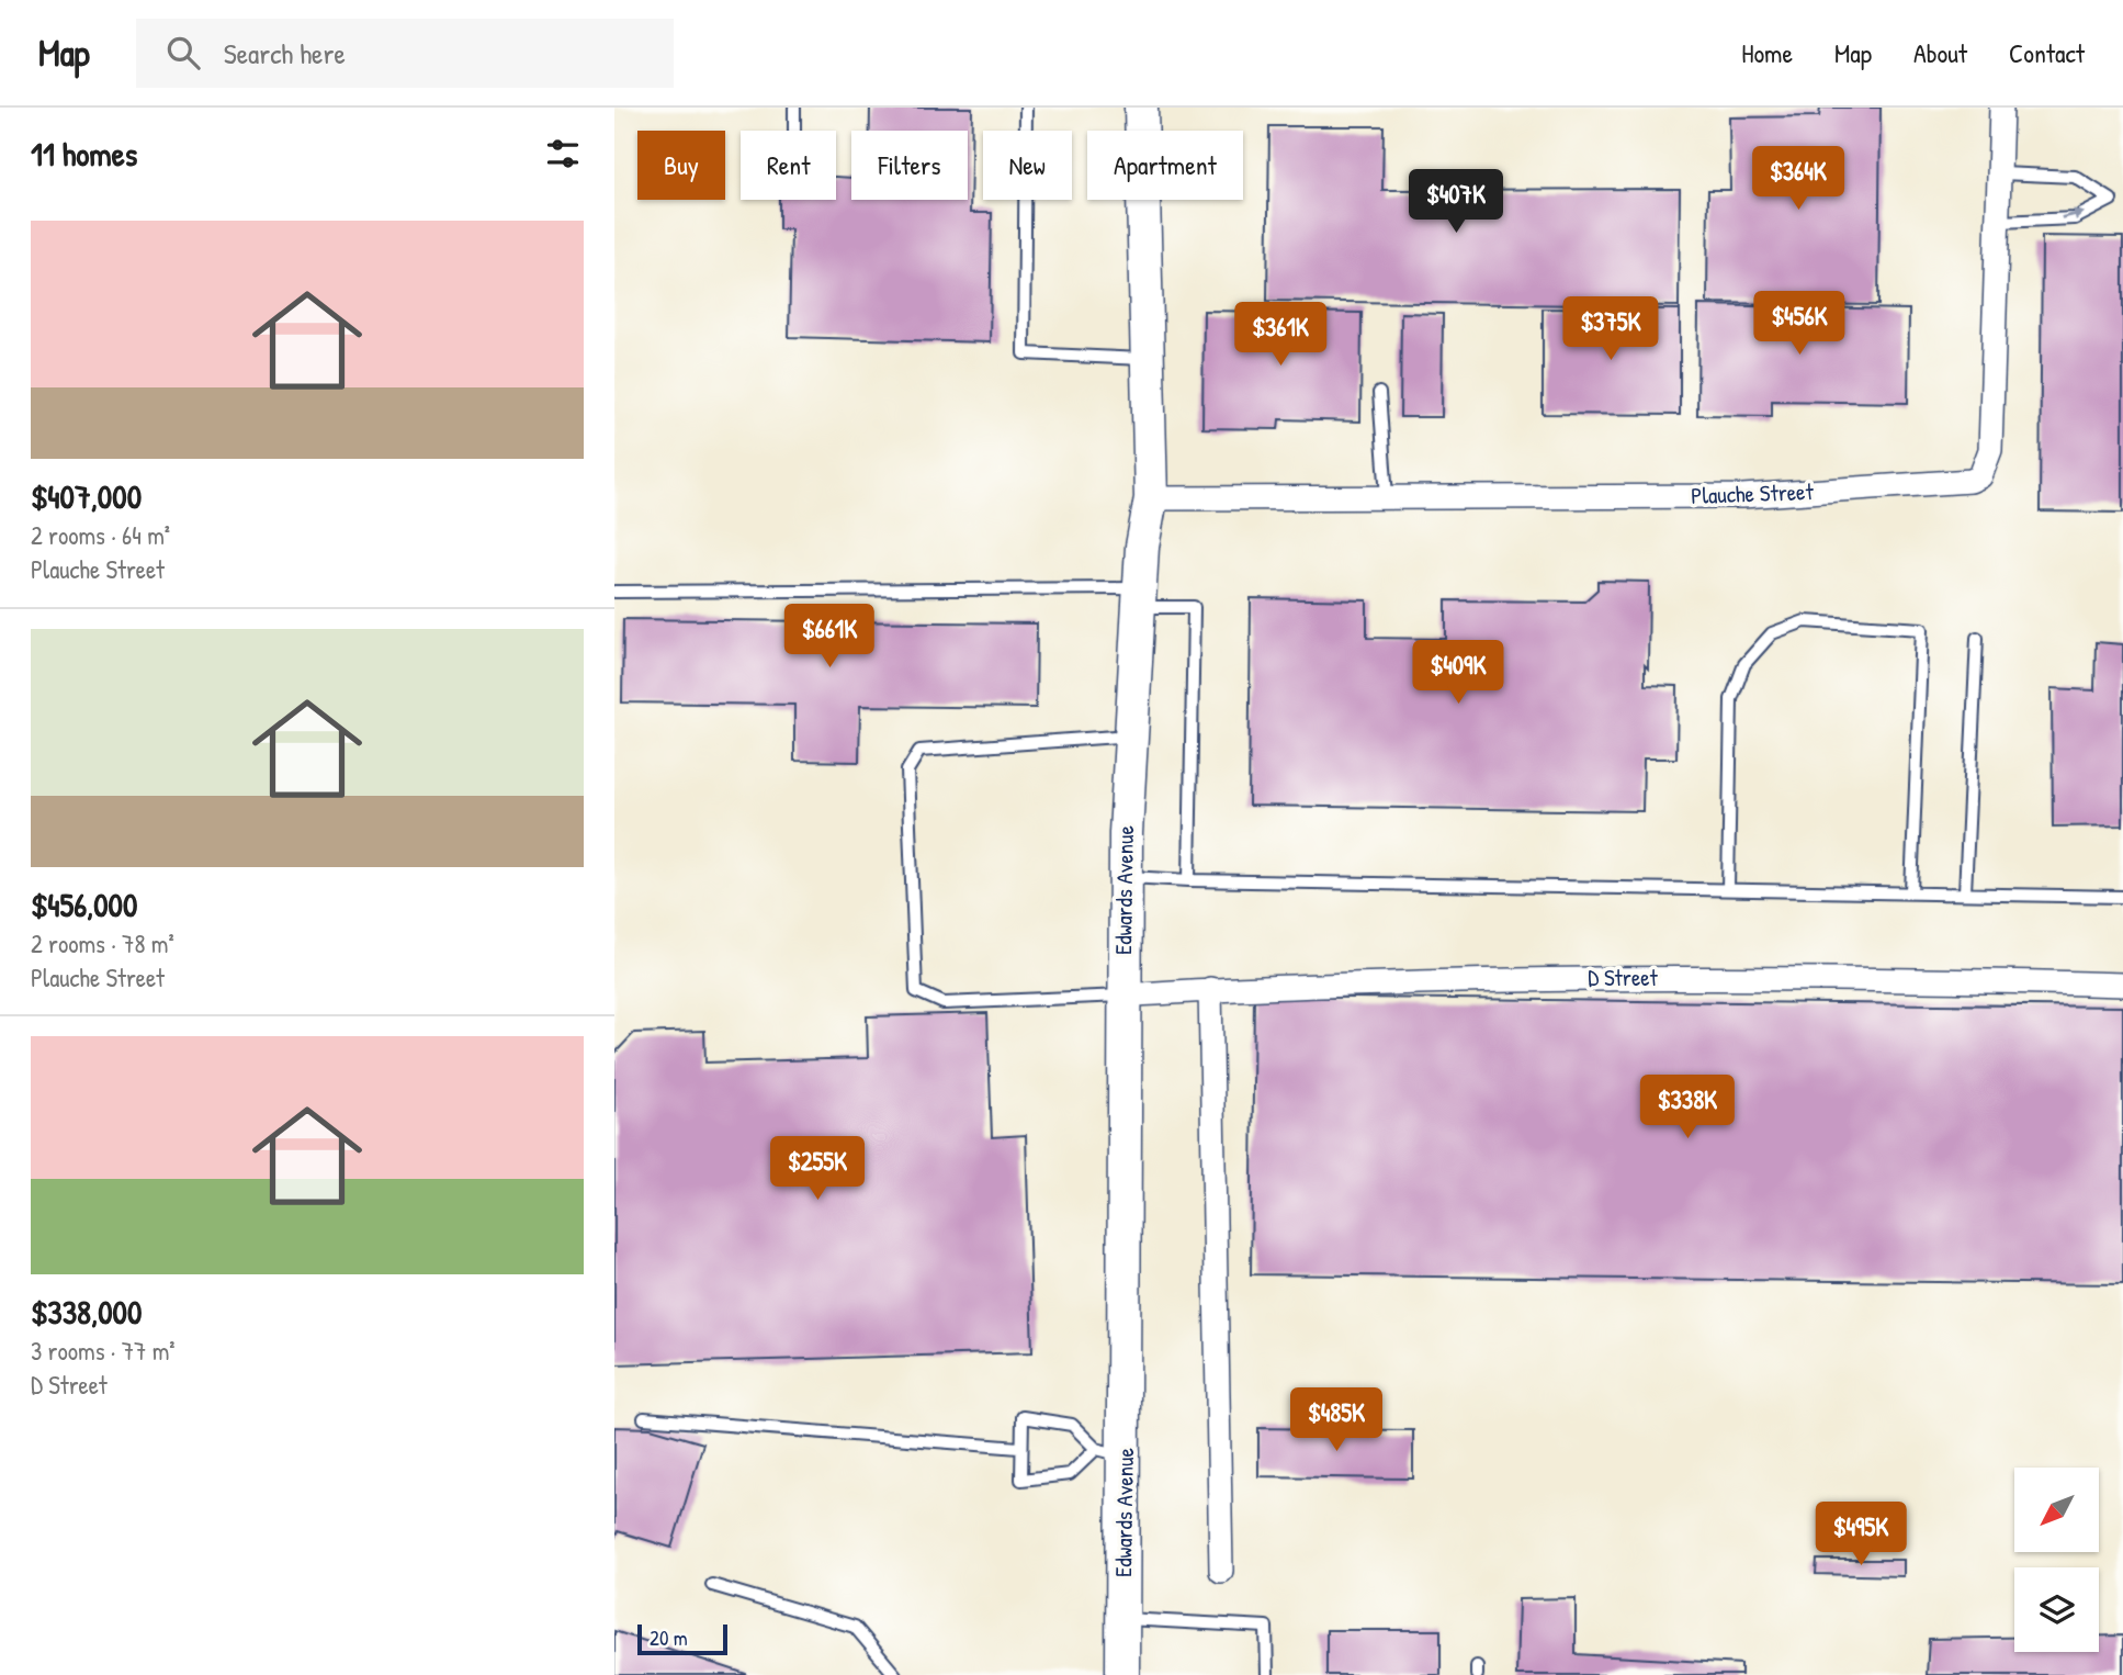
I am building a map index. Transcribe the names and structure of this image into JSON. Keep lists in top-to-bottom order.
{
  "streets": {
    "street": ["Plauche Street", "Edwards Avenue", "D Street"]
  },
  "crossings": [
    ["Plauche Street", "Edwards Avenue"],
    ["Edwards Avenue", "D Street"]
  ],
  "scale_bar": "20 m",
  "north": "bottom left",
  "page": {
    "header": "Map",
    "search": "Search here",
    "nav": [
      "Home",
      "Map",
      "About",
      "Contact"
    ],
    "heading": "11 homes",
    "chip": [
      "Buy",
      "Rent",
      "Filters",
      "New",
      "Apartment"
    ],
    "price": [
      "$364K",
      "$407K",
      "$456K",
      "$375K",
      "$361K",
      "$661K",
      "$409K",
      "$338K",
      "$255K",
      "$485K",
      "$495K"
    ],
    "list": [
      {
        "name": "$407,000",
        "note": "2 rooms · 64 m² · Plauche Street"
      },
      {
        "name": "$456,000",
        "note": "2 rooms · 78 m² · Plauche Street"
      },
      {
        "name": "$338,000",
        "note": "3 rooms · 77 m² · D Street"
      }
    ],
    "scale": "20 m"
  }
}
